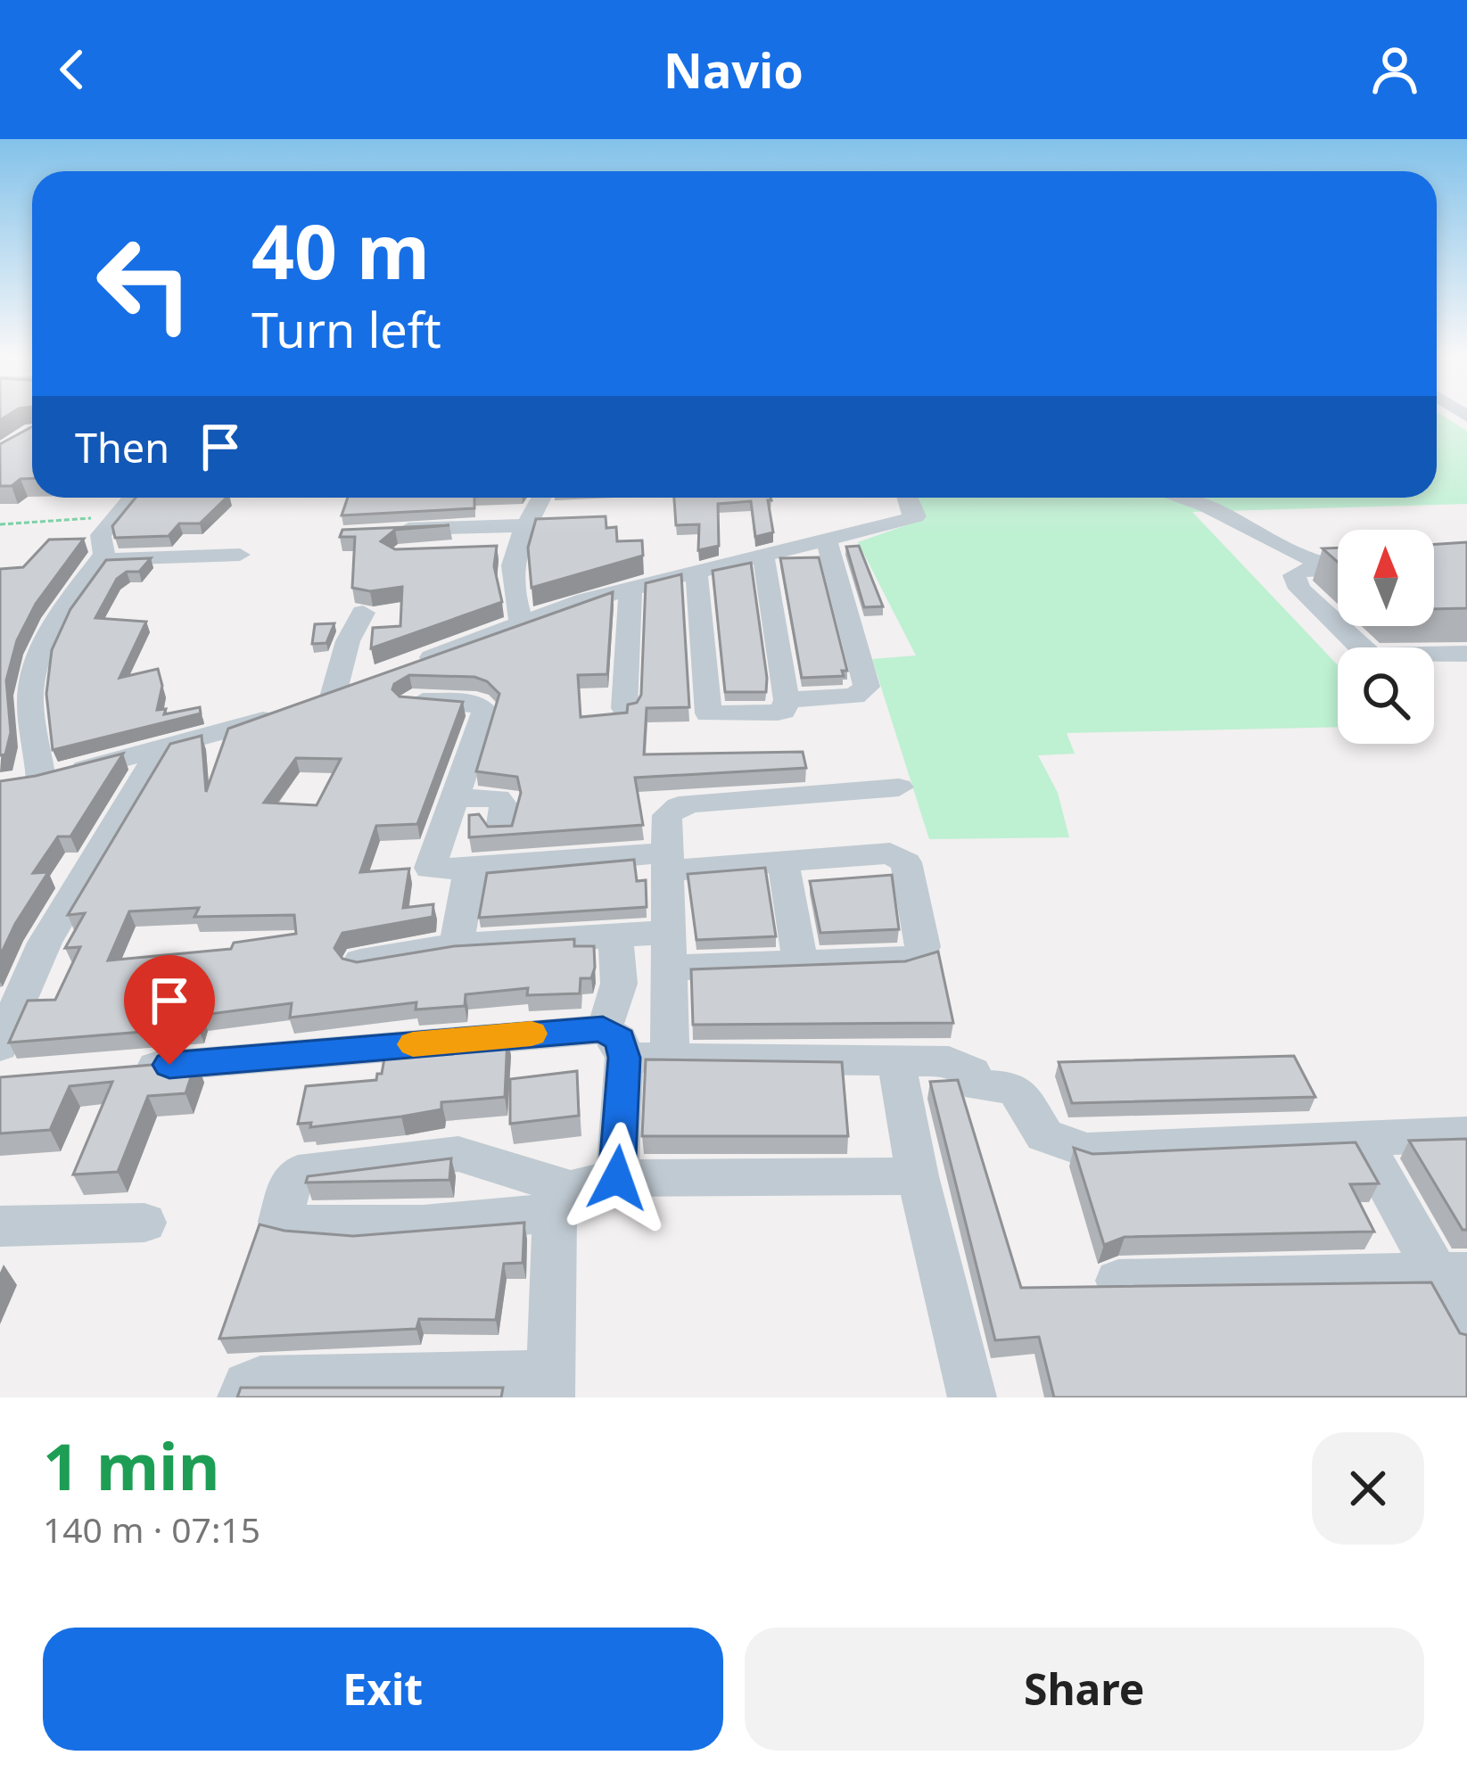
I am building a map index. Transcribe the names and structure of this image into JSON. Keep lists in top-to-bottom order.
{
  "north": "top",
  "page": {
    "header": "Navio",
    "turn": ["40 m", "Turn left"],
    "then": "Then",
    "heading": ["1 min", "140 m · 07:15"],
    "buttons": ["Exit", "Share"]
  }
}
